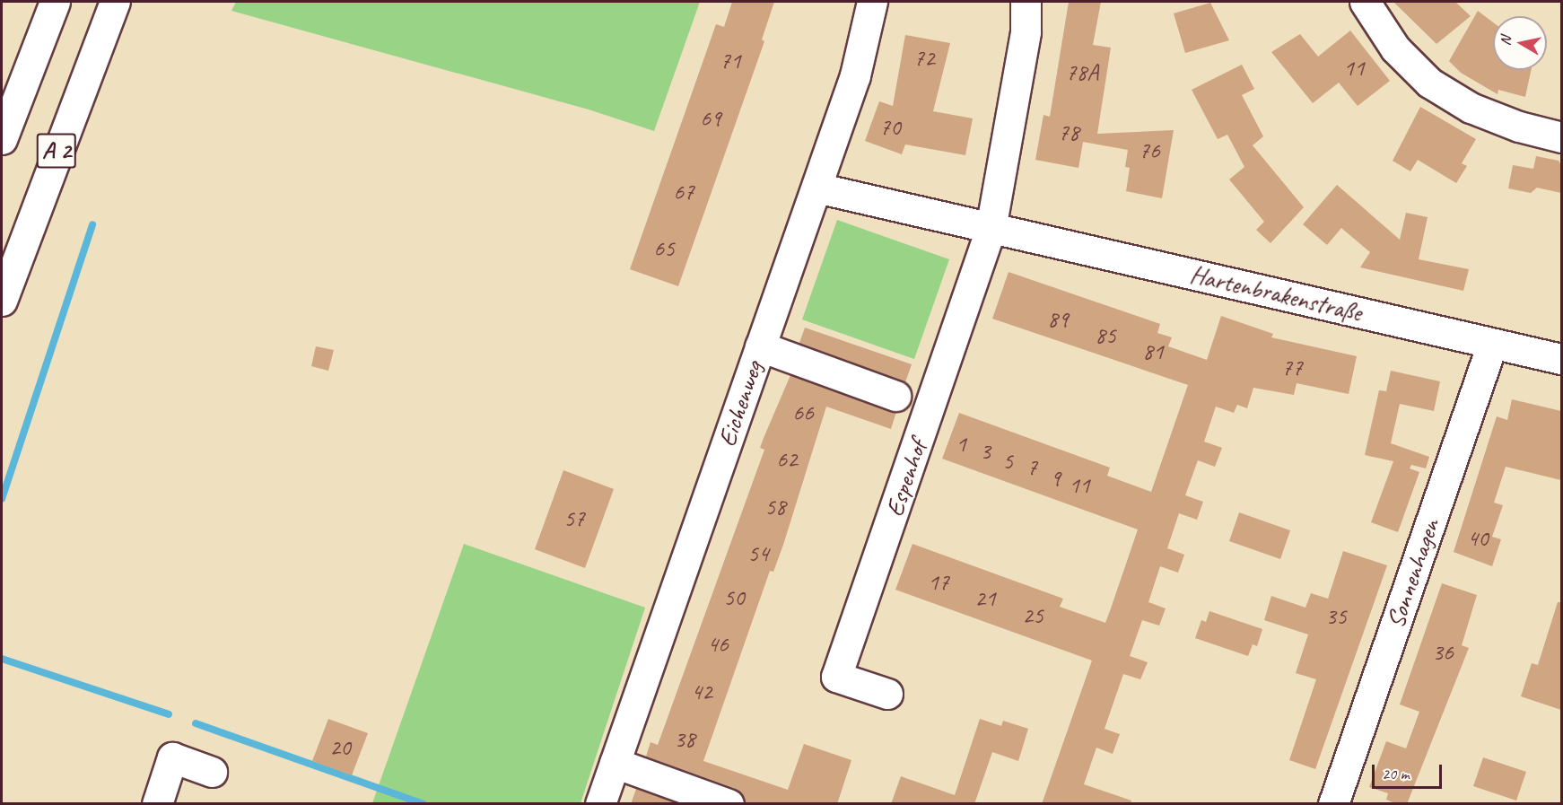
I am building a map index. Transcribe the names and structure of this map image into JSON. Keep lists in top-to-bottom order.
{
  "streets": {
    "main road": [
      "A 2",
      "Hartenbrakenstraße",
      "Eichenweg",
      "Espenhof",
      "Sonnenhagen"
    ]
  },
  "crossings": [
    ["Hartenbrakenstraße", "Eichenweg"],
    ["Hartenbrakenstraße", "Espenhof"],
    ["Hartenbrakenstraße", "Sonnenhagen"]
  ],
  "house_numbers": [
    "72",
    "71",
    "11",
    "78A",
    "69",
    "70",
    "78",
    "76",
    "67",
    "65",
    "89",
    "85",
    "81",
    "77",
    "66",
    "1",
    "3",
    "62",
    "5",
    "7",
    "9",
    "11",
    "58",
    "57",
    "40",
    "54",
    "17",
    "50",
    "21",
    "25",
    "35",
    "46",
    "36",
    "42",
    "38",
    "20"
  ],
  "scale_bar": "20 m",
  "north": "left"
}
